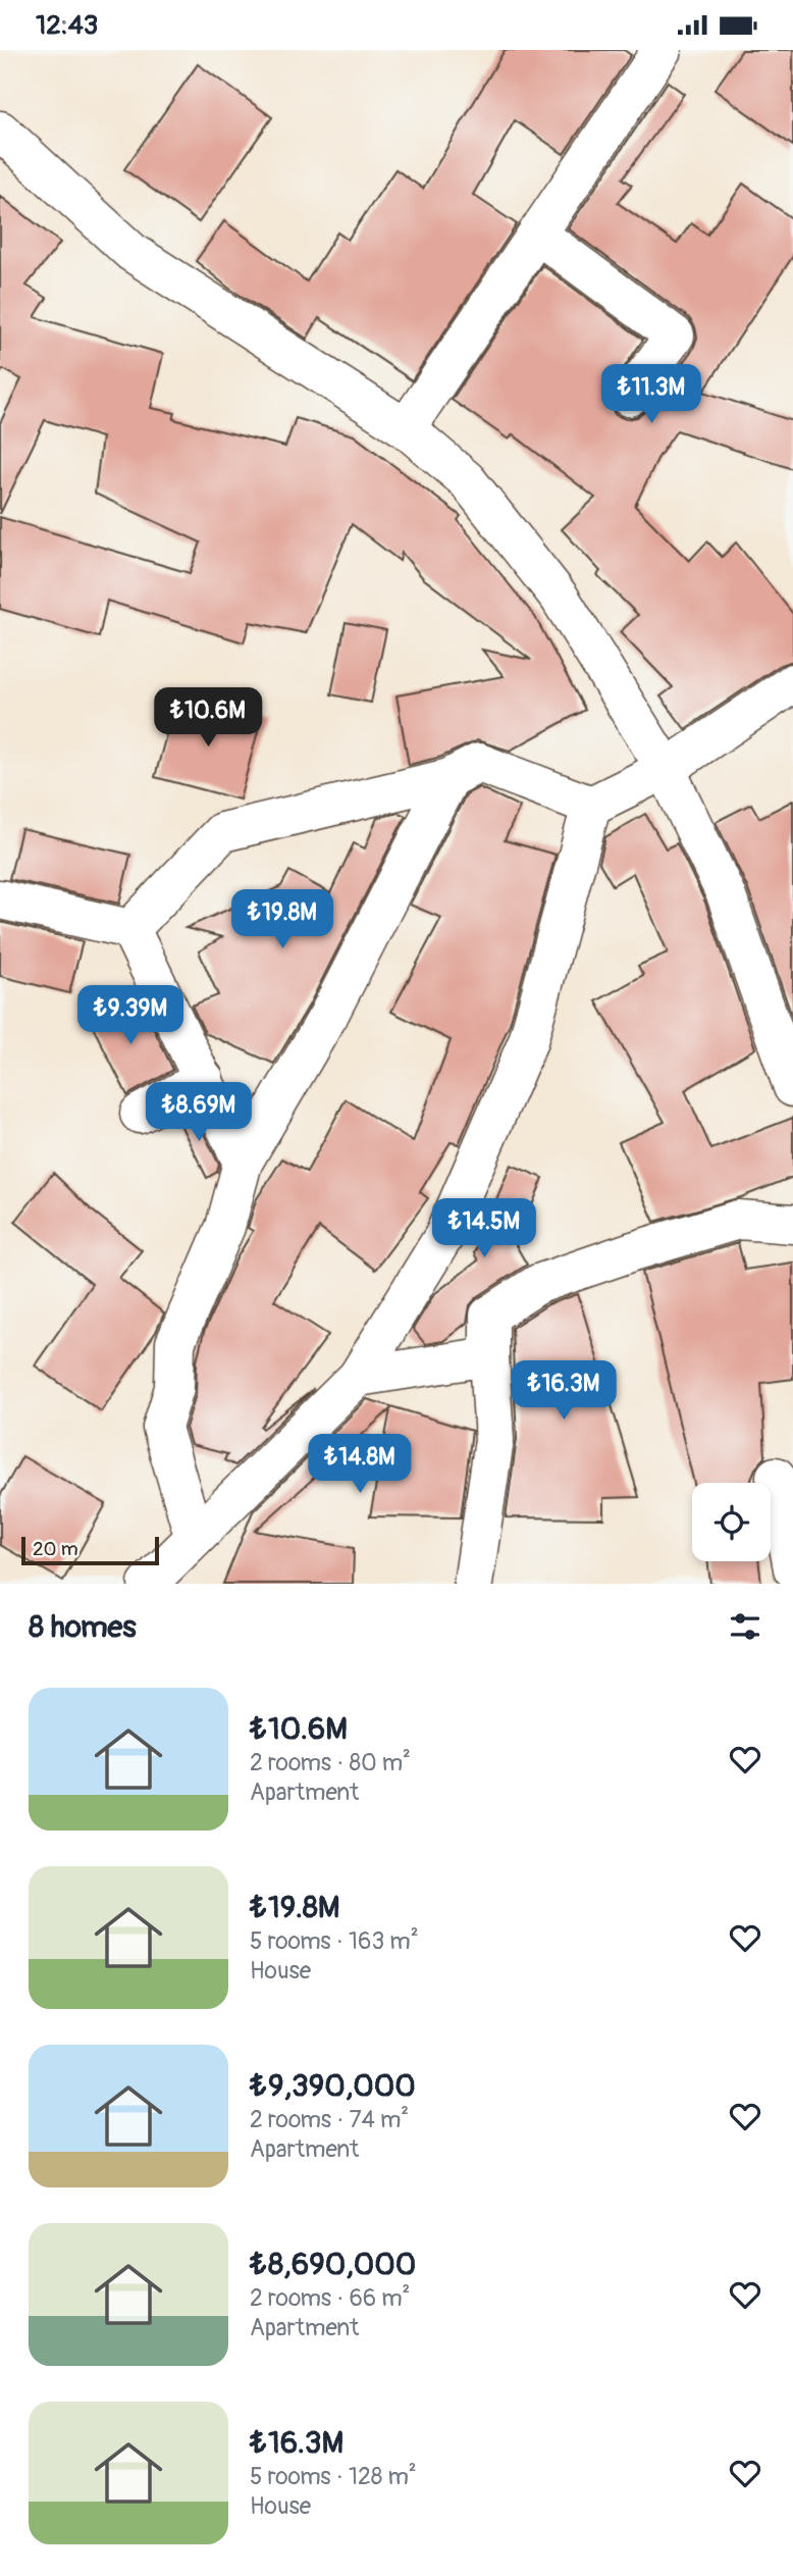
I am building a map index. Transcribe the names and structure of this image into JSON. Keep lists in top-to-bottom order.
{
  "scale_bar": "20 m",
  "page": {
    "status": "12:43",
    "price": [
      "₺11.3M",
      "₺10.6M",
      "₺19.8M",
      "₺9.39M",
      "₺8.69M",
      "₺14.5M",
      "₺16.3M",
      "₺14.8M"
    ],
    "scale": "20 m",
    "heading": "8 homes",
    "list": [
      {
        "name": "₺10.6M",
        "note": "2 rooms · 80 m² · Apartment"
      },
      {
        "name": "₺19.8M",
        "note": "5 rooms · 163 m² · House"
      },
      {
        "name": "₺9,390,000",
        "note": "2 rooms · 74 m² · Apartment"
      },
      {
        "name": "₺8,690,000",
        "note": "2 rooms · 66 m² · Apartment"
      },
      {
        "name": "₺16.3M",
        "note": "5 rooms · 128 m² · House"
      }
    ]
  }
}
